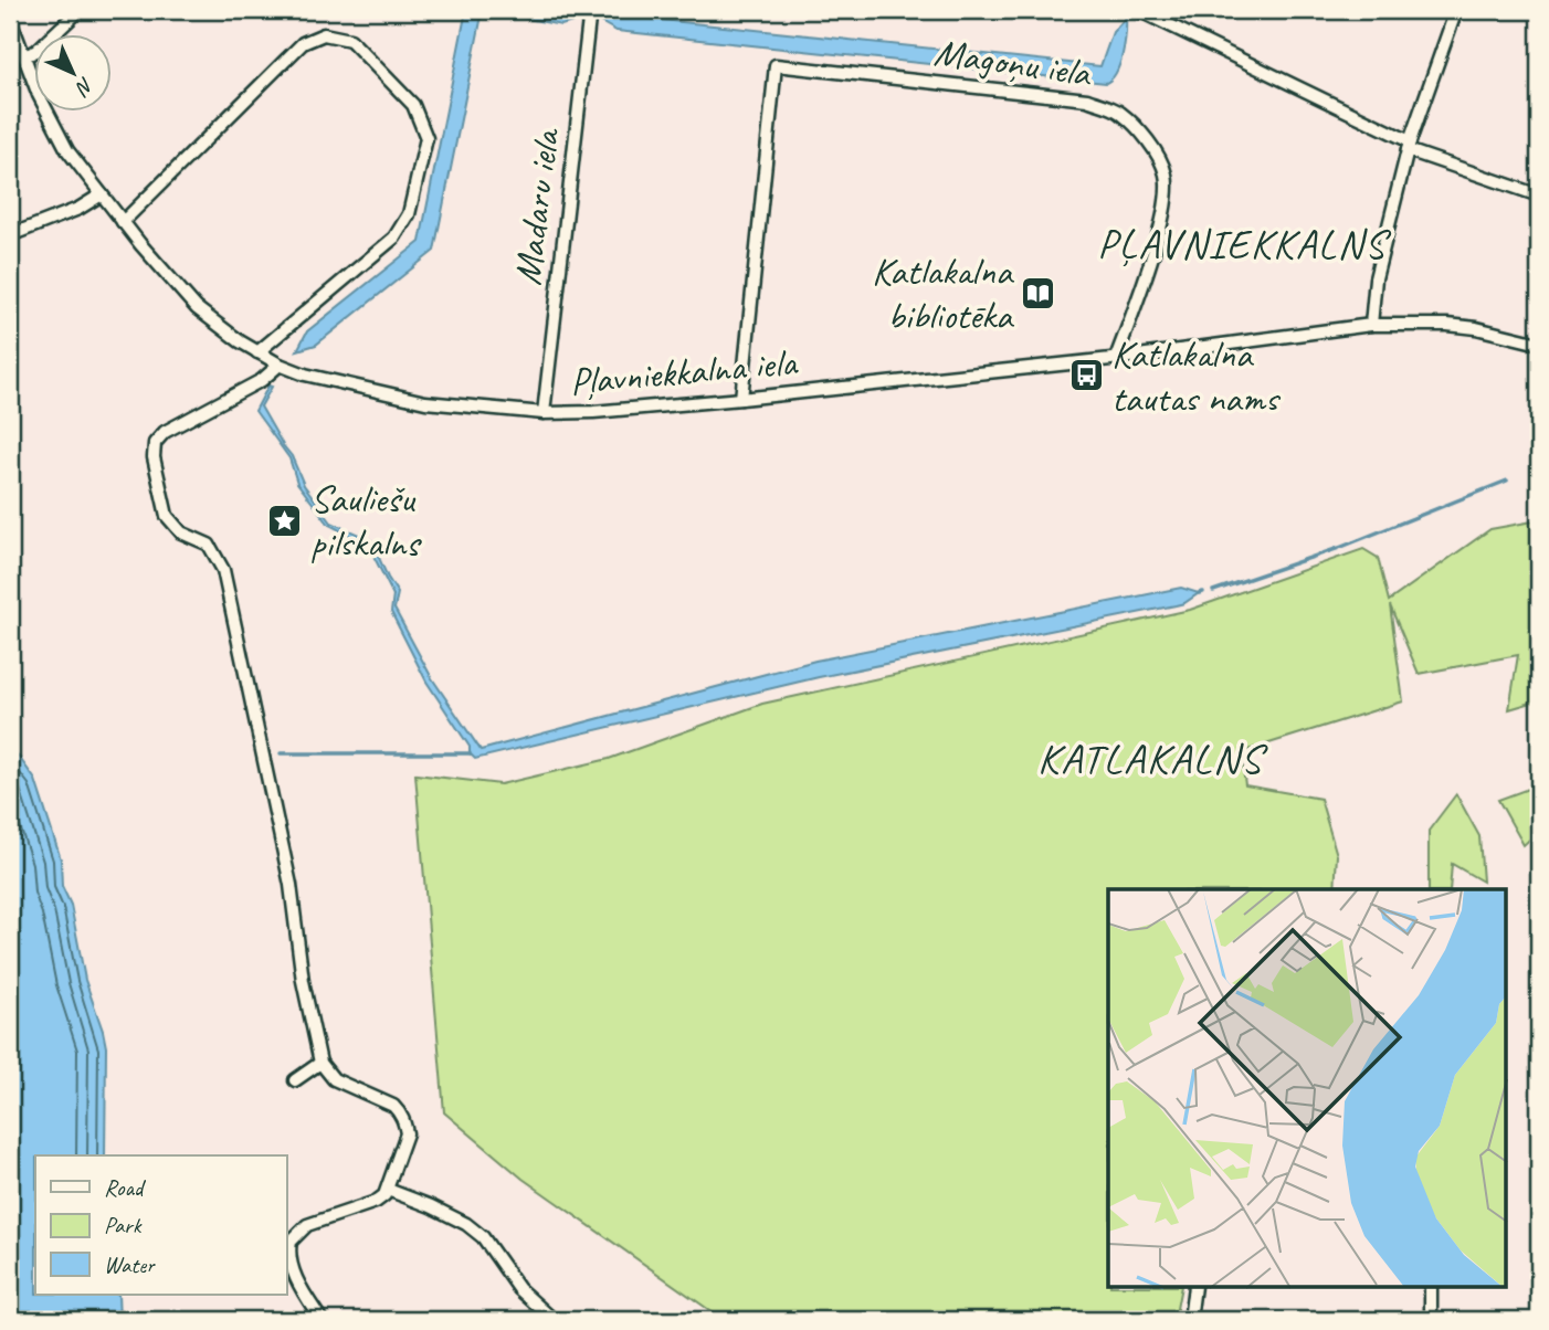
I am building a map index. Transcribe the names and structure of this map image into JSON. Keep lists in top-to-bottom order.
{
  "streets": {
    "street": ["Magoņu iela", "Madaru iela", "Pļavniekkalna iela"]
  },
  "crossings": [
    ["Magoņu iela", "Pļavniekkalna iela"],
    ["Madaru iela", "Pļavniekkalna iela"]
  ],
  "districts": ["PĻAVNIEKKALNS", "KATLAKALNS"],
  "places": {
    "library": ["Katlakalna bibliotēka"],
    "bus stop": ["Katlakalna tautas nams"],
    "place": ["Sauliešu pilskalns"]
  },
  "legend": ["Road", "Park", "Water"],
  "north": "bottom right"
}
